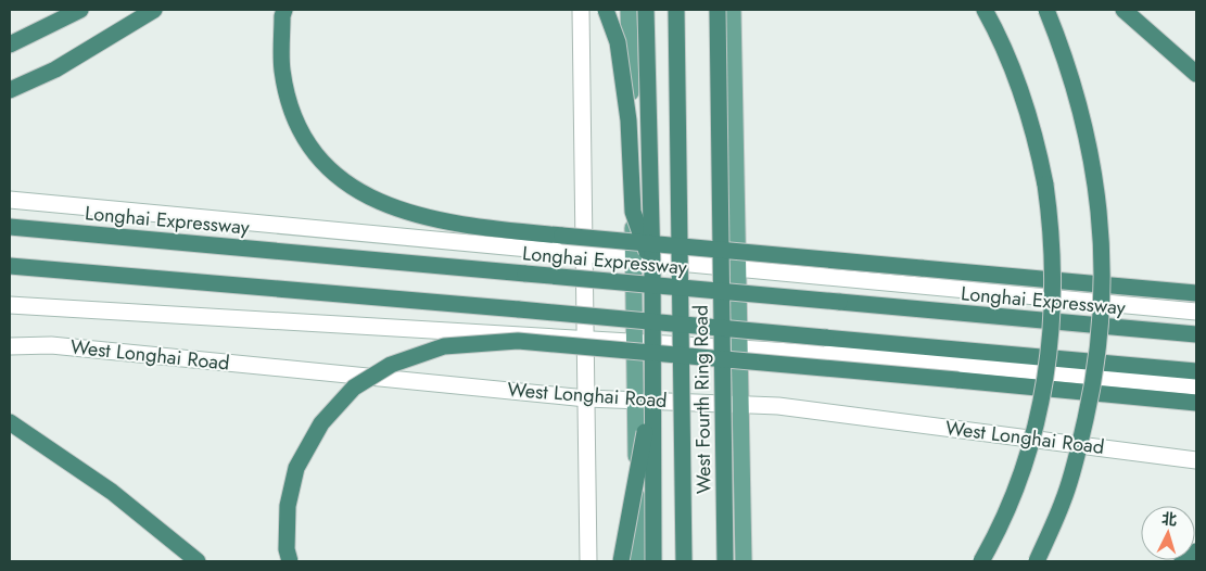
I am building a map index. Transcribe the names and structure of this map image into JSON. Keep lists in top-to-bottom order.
{
  "streets": {
    "highway": ["Longhai Expressway", "West Fourth Ring Road"],
    "main road": ["West Longhai Road"]
  },
  "north": "top"
}
